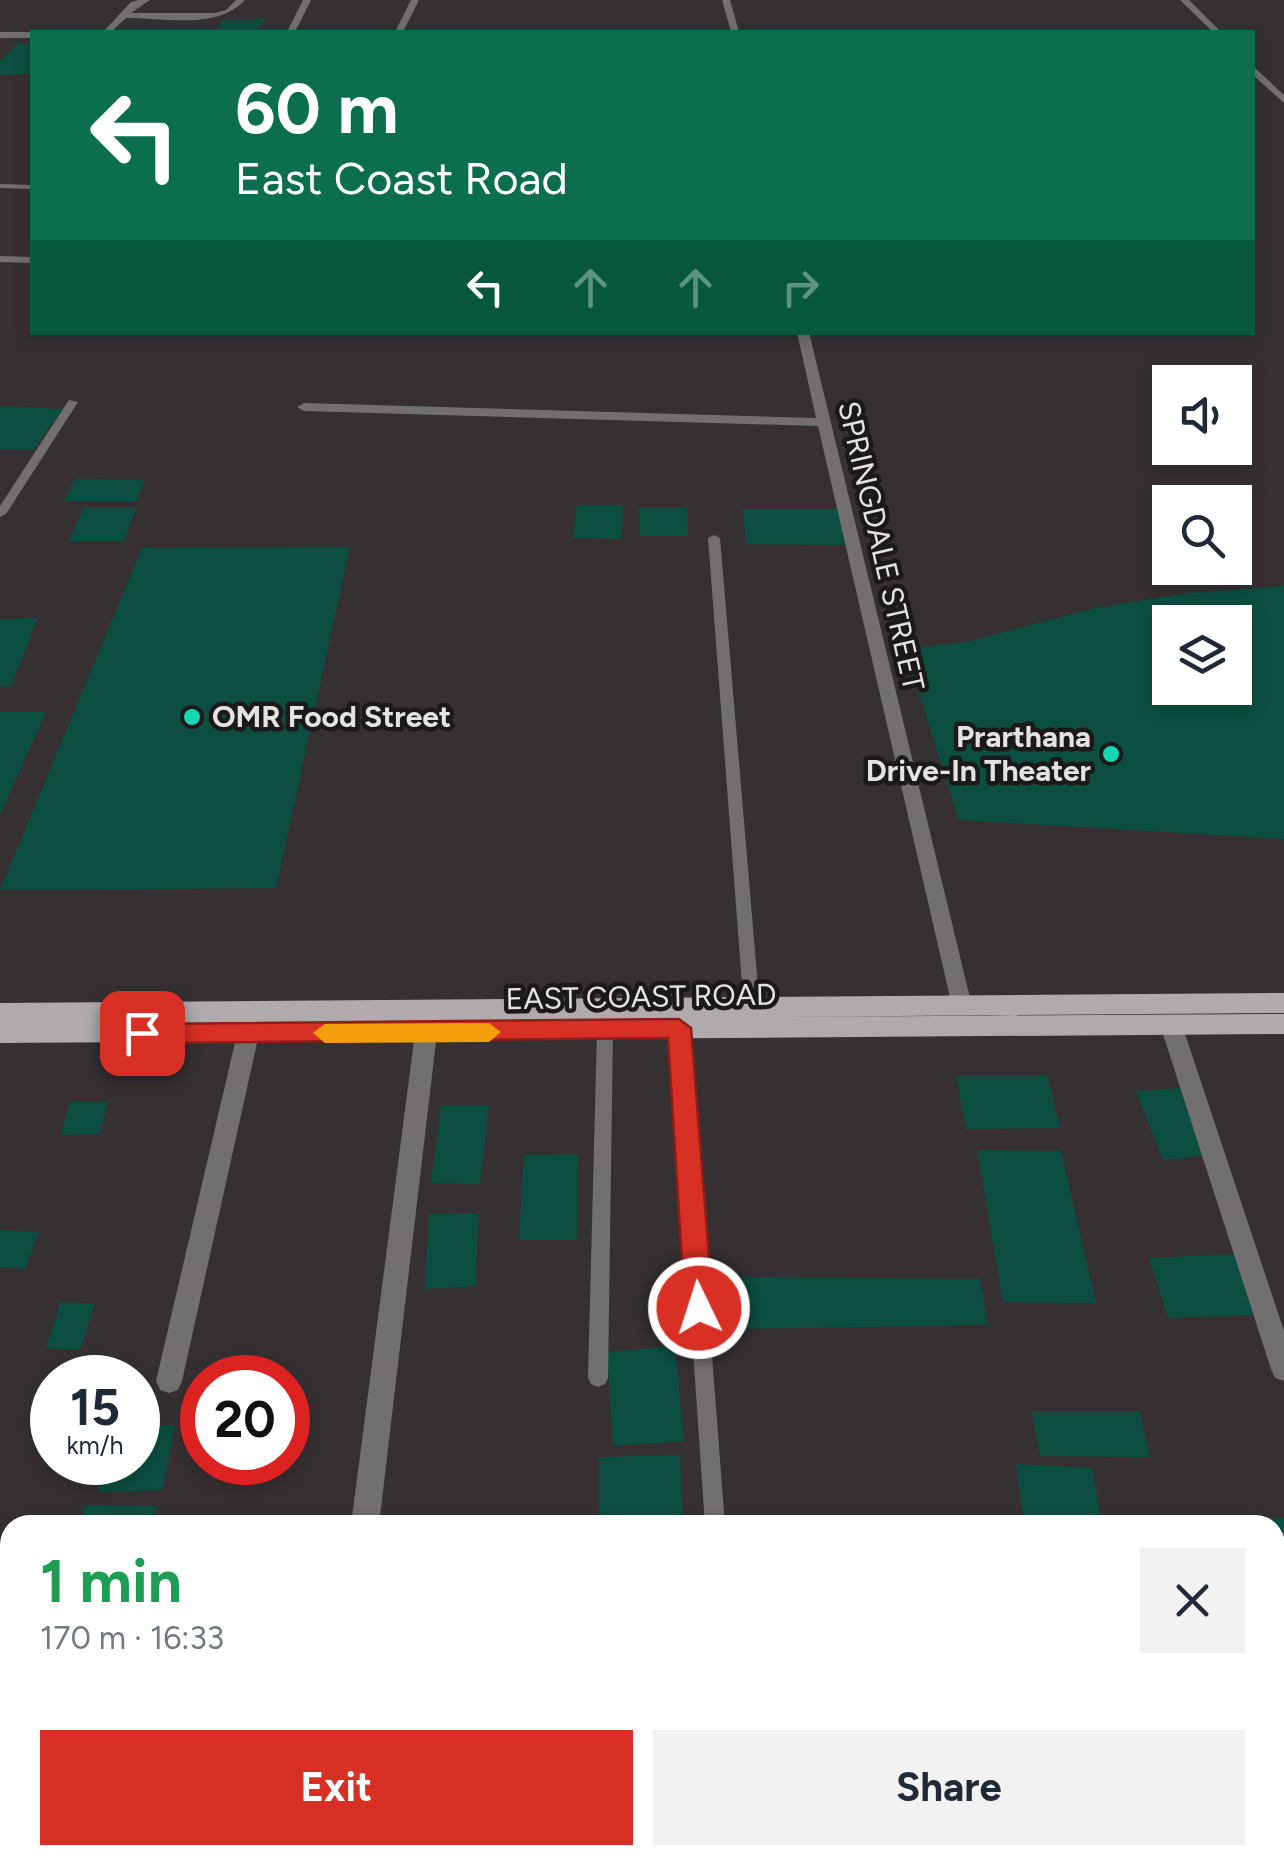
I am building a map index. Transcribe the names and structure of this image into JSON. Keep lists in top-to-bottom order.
{
  "streets": {
    "main road": ["EAST COAST ROAD"],
    "street": ["SPRINGDALE STREET"]
  },
  "crossings": [
    ["SPRINGDALE STREET", "EAST COAST ROAD"]
  ],
  "places": ["OMR Food Street", "Prarthana Drive-In Theater"],
  "page": {
    "turn": ["60 m", "East Coast Road"],
    "speed": "15 km/h",
    "limit": "20",
    "heading": ["1 min", "170 m · 16:33"],
    "buttons": ["Exit", "Share"]
  }
}
